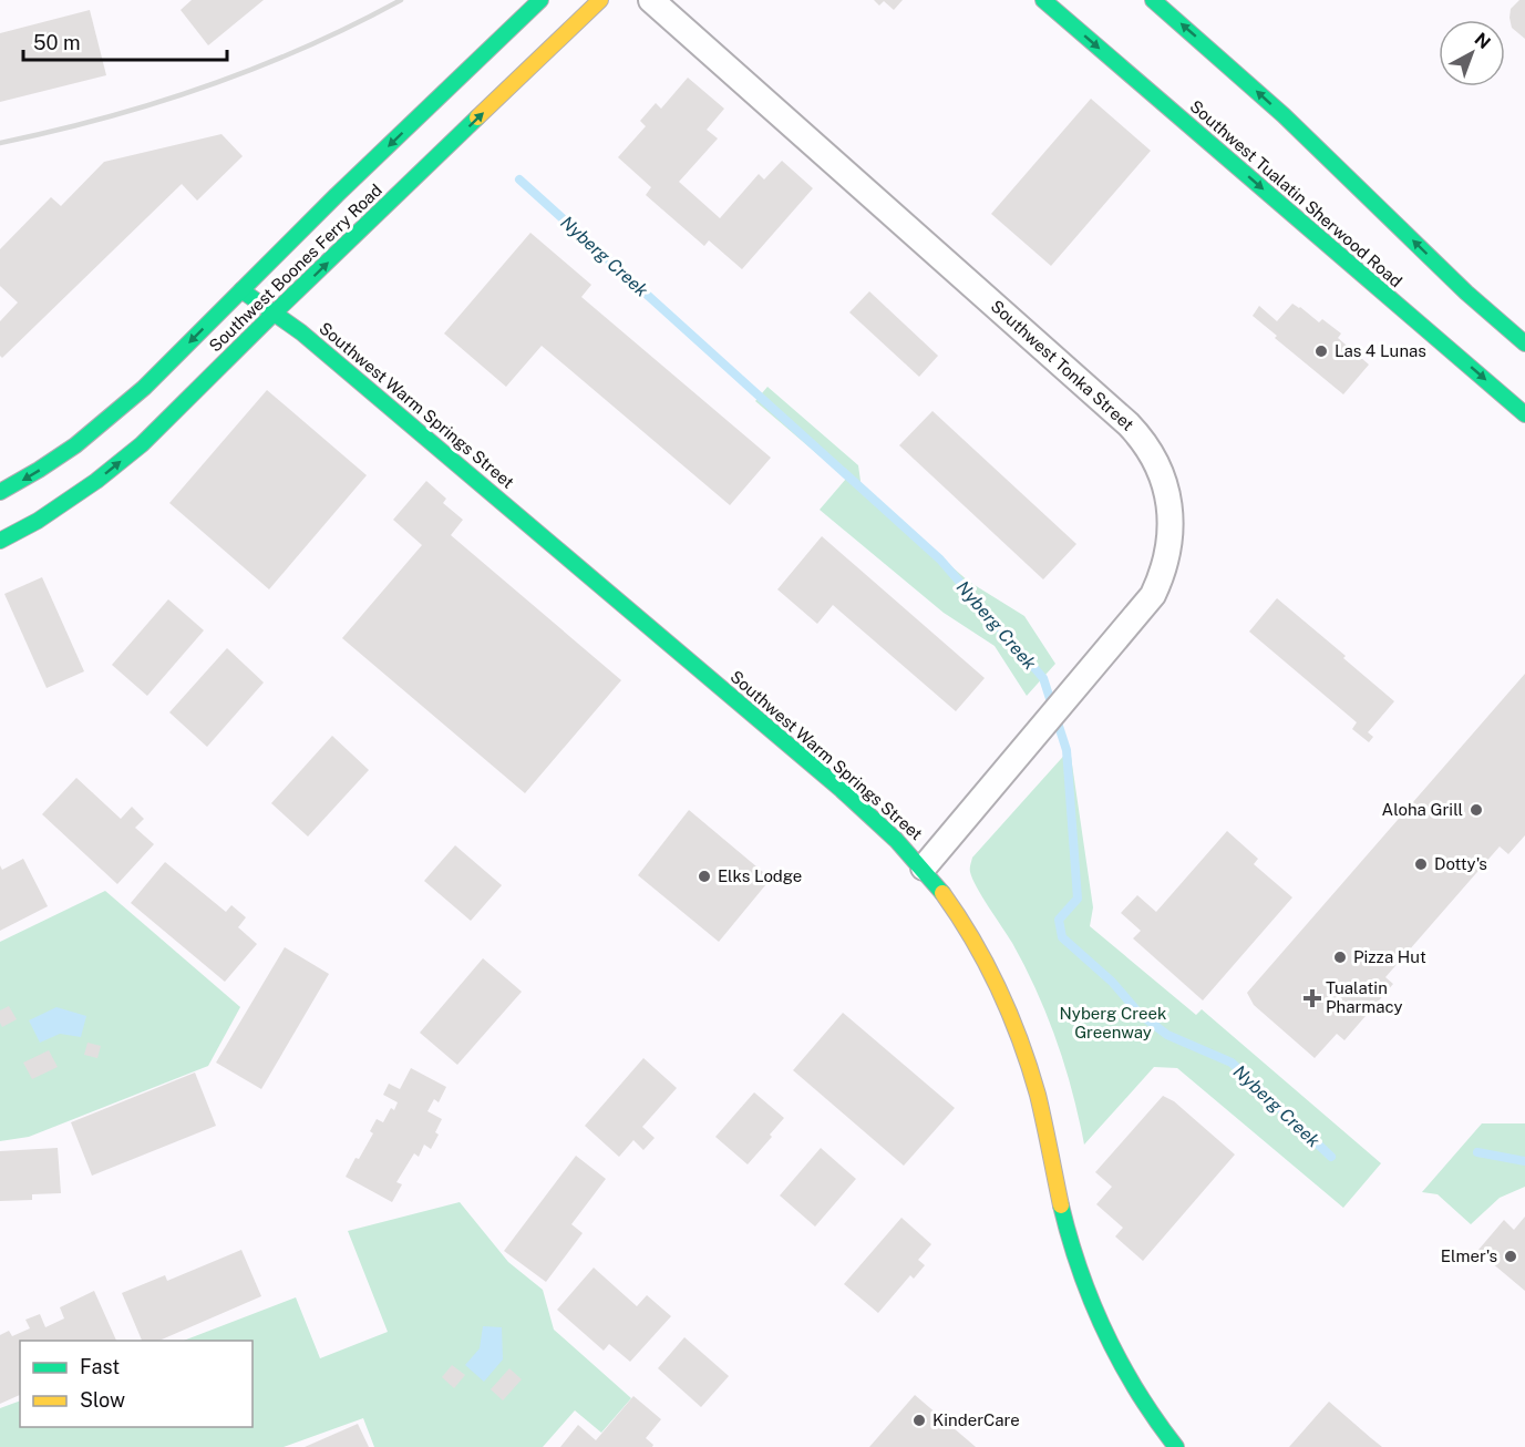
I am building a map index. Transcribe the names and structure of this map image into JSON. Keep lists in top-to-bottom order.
{
  "streets": {
    "main road": ["Southwest Tualatin Sherwood Road", "Southwest Boones Ferry Road", "Southwest Warm Springs Street"],
    "street": ["Southwest Tonka Street"]
  },
  "crossings": [
    ["Southwest Boones Ferry Road", "Southwest Warm Springs Street"],
    ["Southwest Tonka Street", "Southwest Warm Springs Street"]
  ],
  "water": ["Nyberg Creek"],
  "parks": ["Nyberg Creek Greenway"],
  "places": {
    "other": [
      "Las 4 Lunas",
      "Aloha Grill",
      "Dotty's",
      "Elks Lodge",
      "Pizza Hut",
      "Elmer's",
      "KinderCare"
    ],
    "health": ["Tualatin Pharmacy"]
  },
  "legend": ["Fast", "Slow"],
  "scale_bar": "50 m",
  "north": "top right"
}
